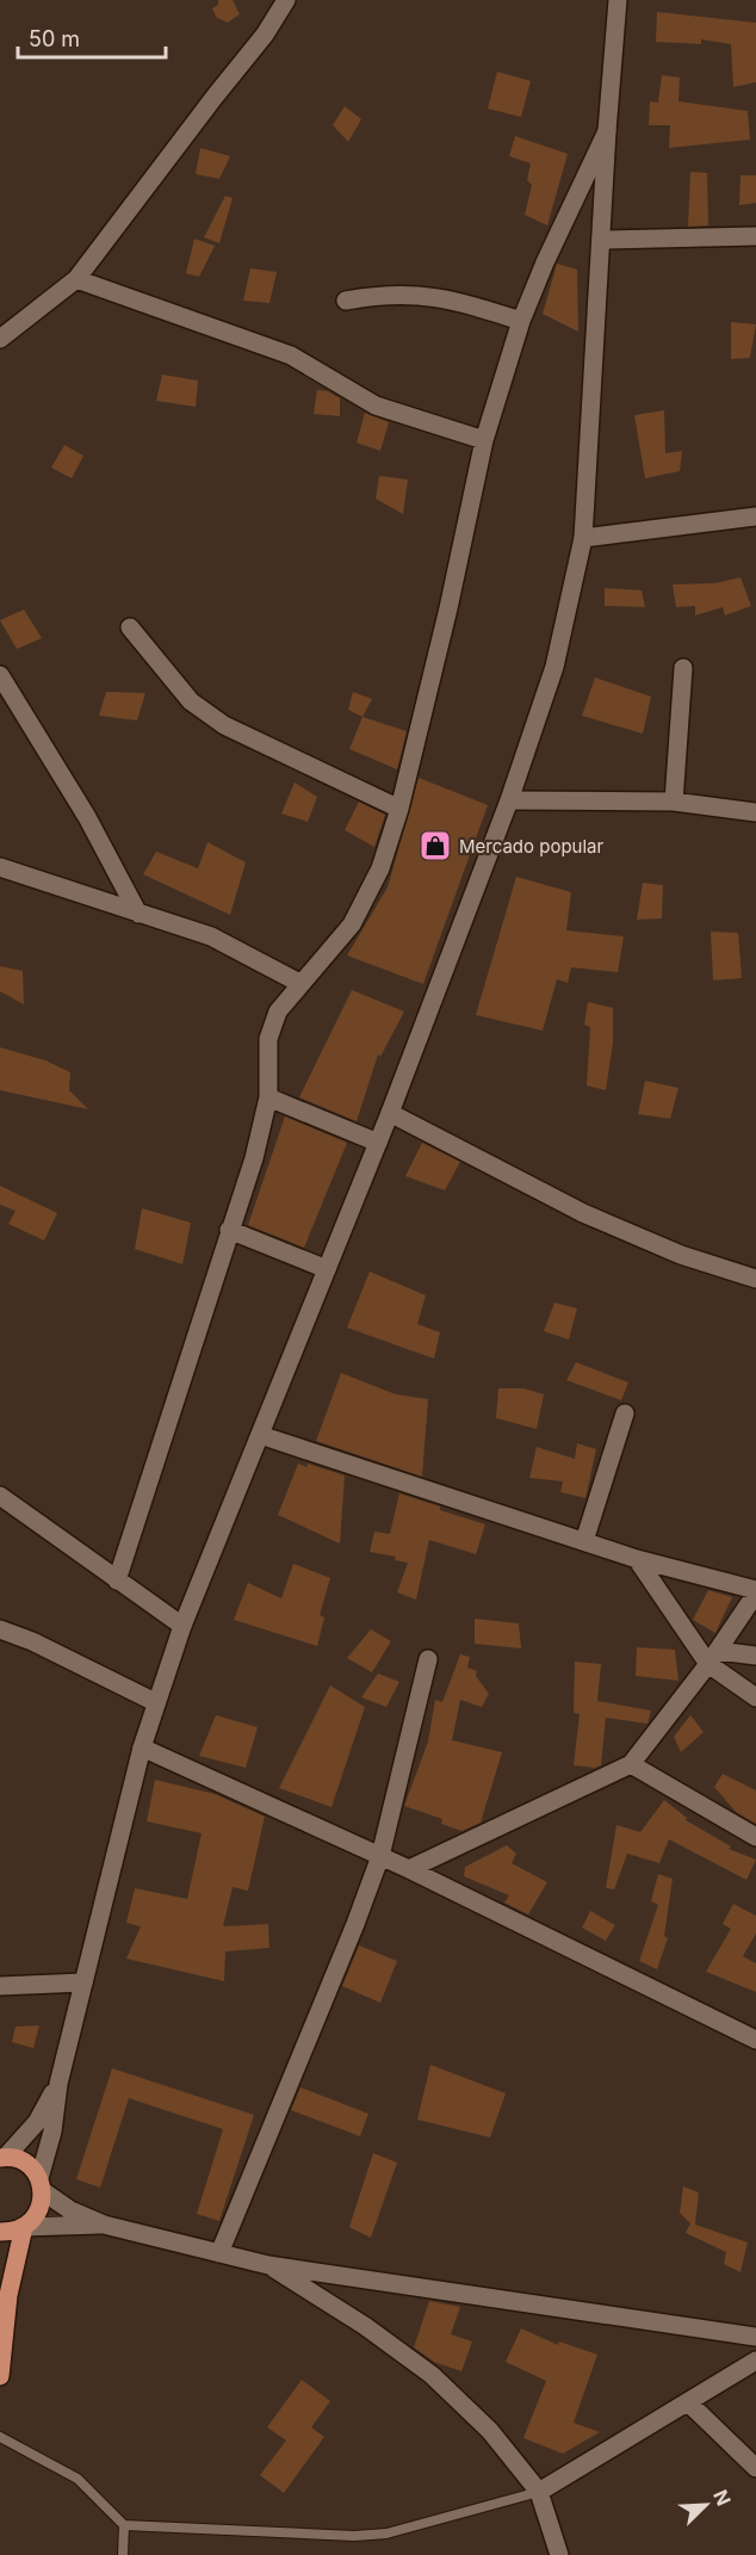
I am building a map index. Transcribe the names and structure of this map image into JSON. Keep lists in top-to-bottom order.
{
  "places": {
    "shop": ["Mercado popular"]
  },
  "scale_bar": "50 m",
  "north": "top right"
}
